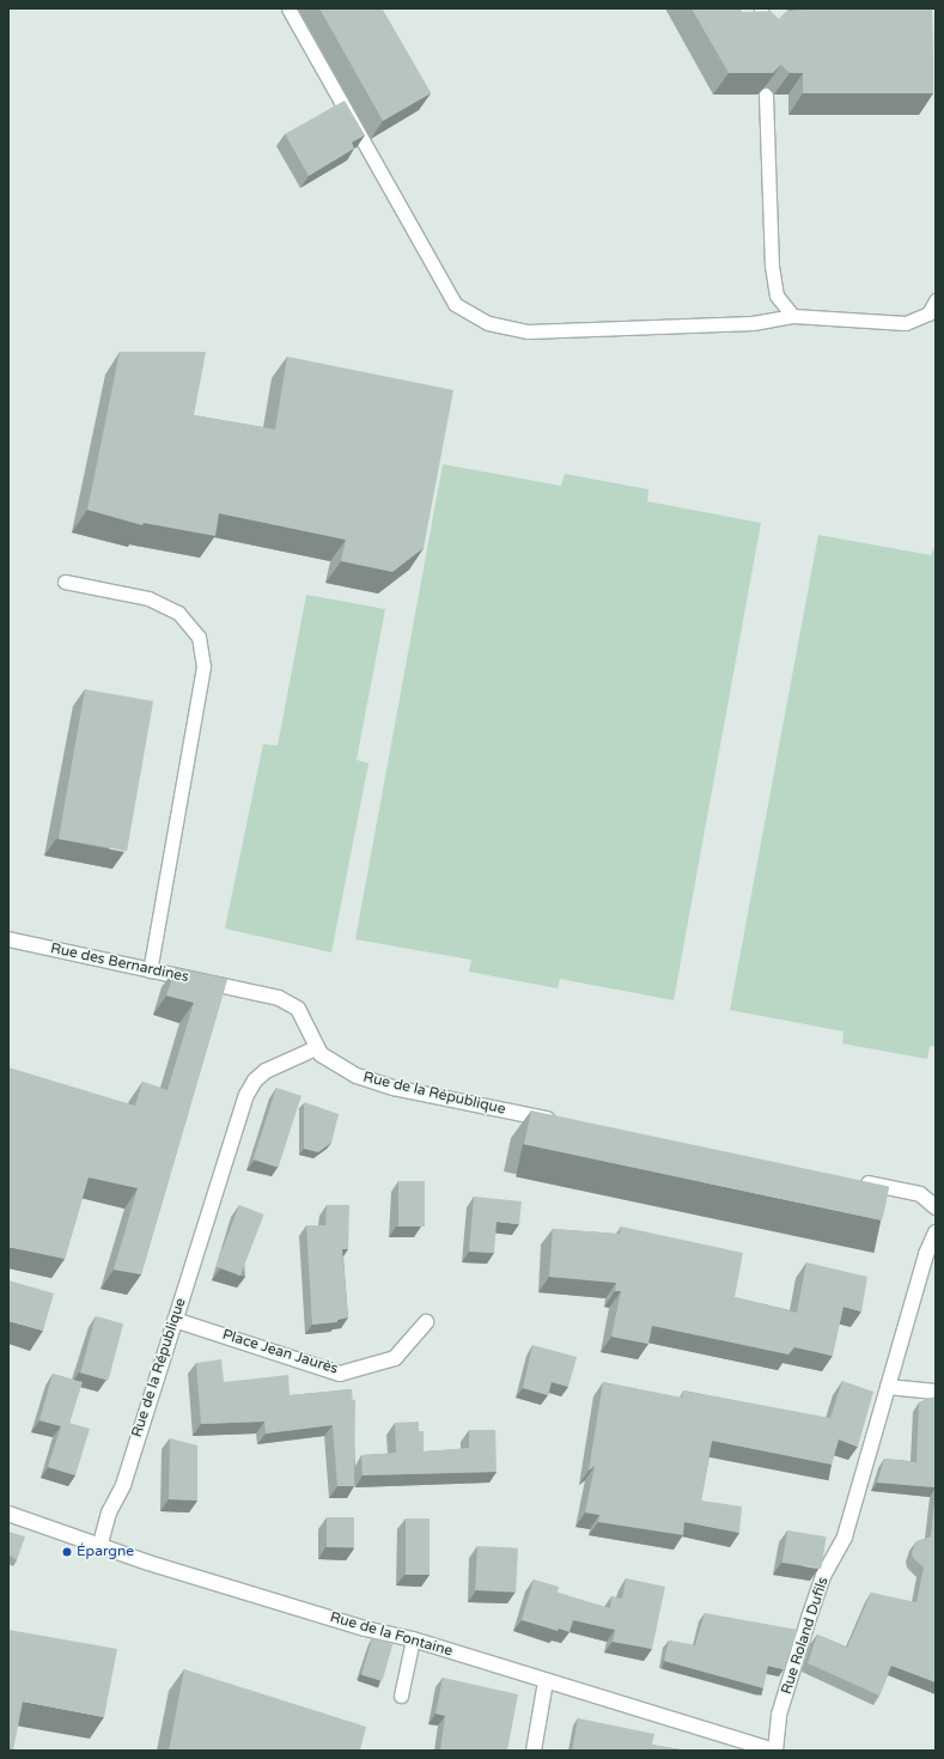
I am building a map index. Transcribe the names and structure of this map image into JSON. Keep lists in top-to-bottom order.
{
  "streets": {
    "street": [
      "Rue des Bernardines",
      "Rue de la République",
      "Place Jean Jaurès",
      "Rue de la Fontaine",
      "Rue Roland Dufils"
    ]
  },
  "crossings": [
    ["Rue des Bernardines", "Rue de la République"],
    ["Rue de la République", "Place Jean Jaurès"],
    ["Rue de la République", "Rue de la Fontaine"],
    ["Rue de la Fontaine", "Rue Roland Dufils"]
  ],
  "places": ["Épargne"]
}
